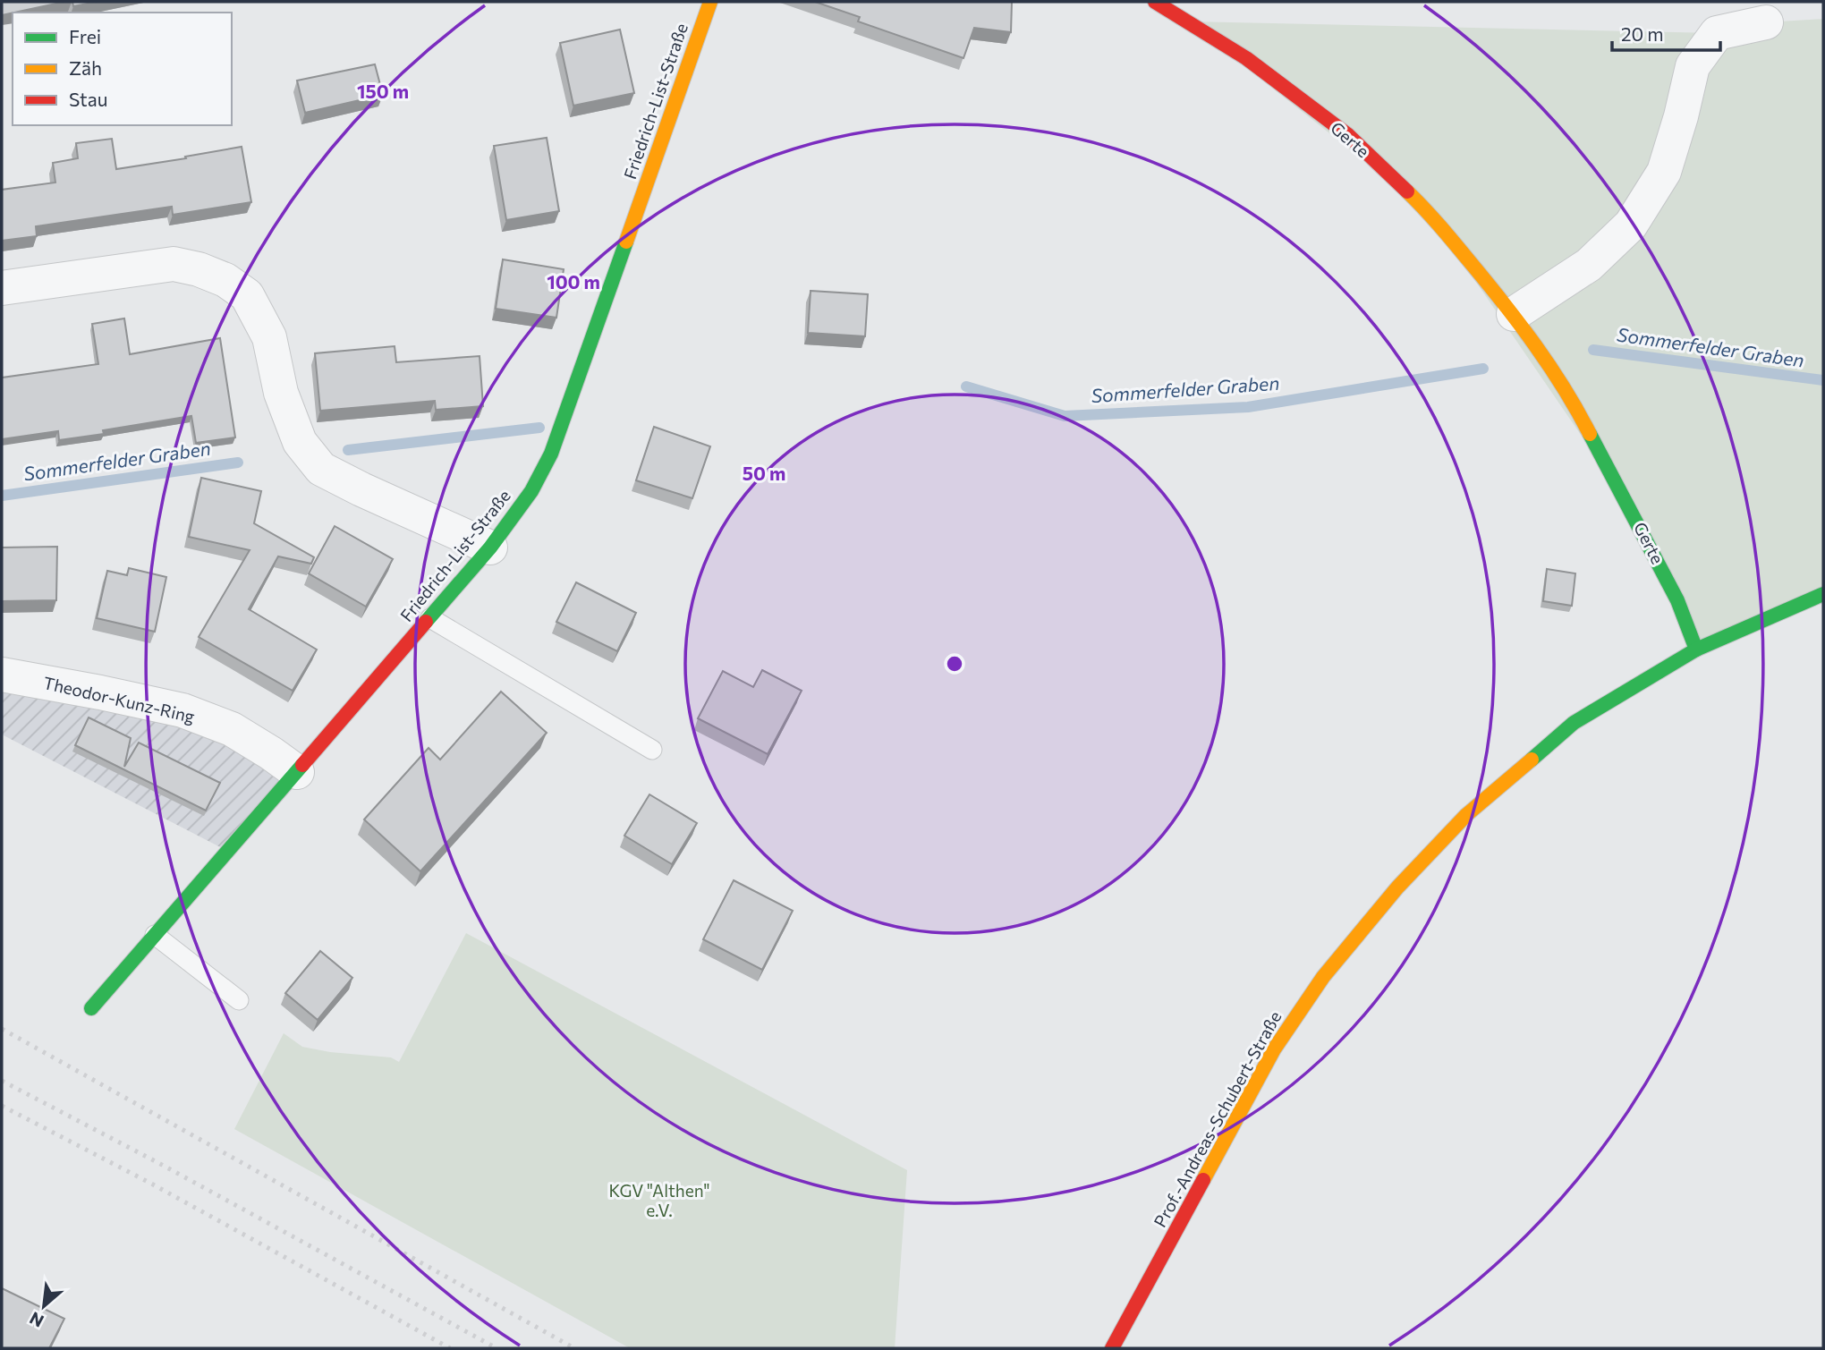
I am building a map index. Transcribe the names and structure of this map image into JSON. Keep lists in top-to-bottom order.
{
  "streets": {
    "street": [
      "Friedrich-List-Straße",
      "Gerte",
      "Theodor-Kunz-Ring",
      "Prof.-Andreas-Schubert-Straße"
    ]
  },
  "crossings": [
    ["Friedrich-List-Straße", "Theodor-Kunz-Ring"],
    ["Gerte", "Prof.-Andreas-Schubert-Straße"]
  ],
  "water": ["Sommerfelder Graben"],
  "parks": ["KGV \"Althen\" e.V."],
  "legend": ["Frei", "Zäh", "Stau"],
  "scale_bar": "20 m",
  "north": "bottom left",
  "rings": ["150 m", "100 m", "50 m"]
}
